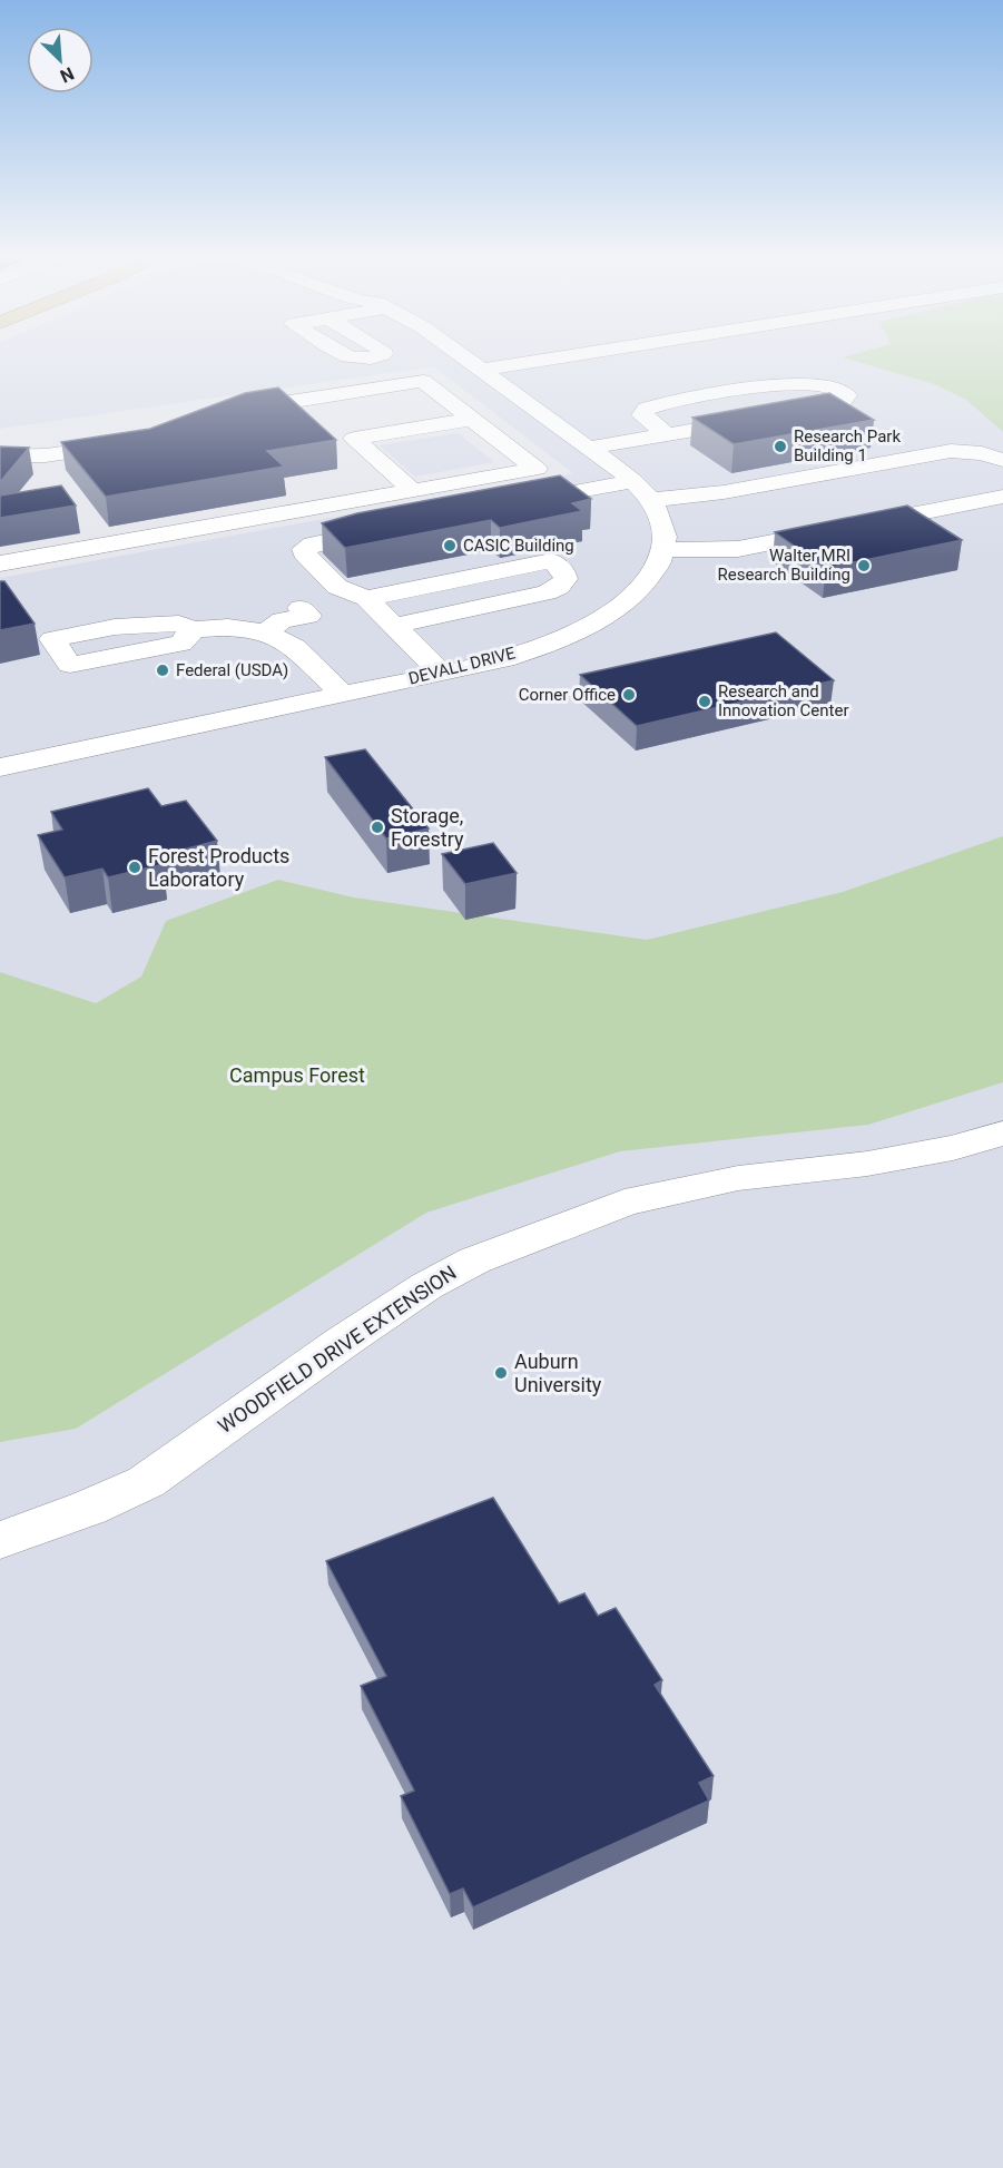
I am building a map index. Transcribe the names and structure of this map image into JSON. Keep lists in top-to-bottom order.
{
  "streets": {
    "street": ["DEVALL DRIVE", "WOODFIELD DRIVE EXTENSION"]
  },
  "parks": ["Campus Forest"],
  "places": [
    "Research Park Building 1",
    "CASIC Building",
    "Walter MRI Research Building",
    "Federal (USDA)",
    "Corner Office",
    "Research and Innovation Center",
    "Storage, Forestry",
    "Forest Products Laboratory",
    "Auburn University"
  ],
  "north": "bottom right"
}
